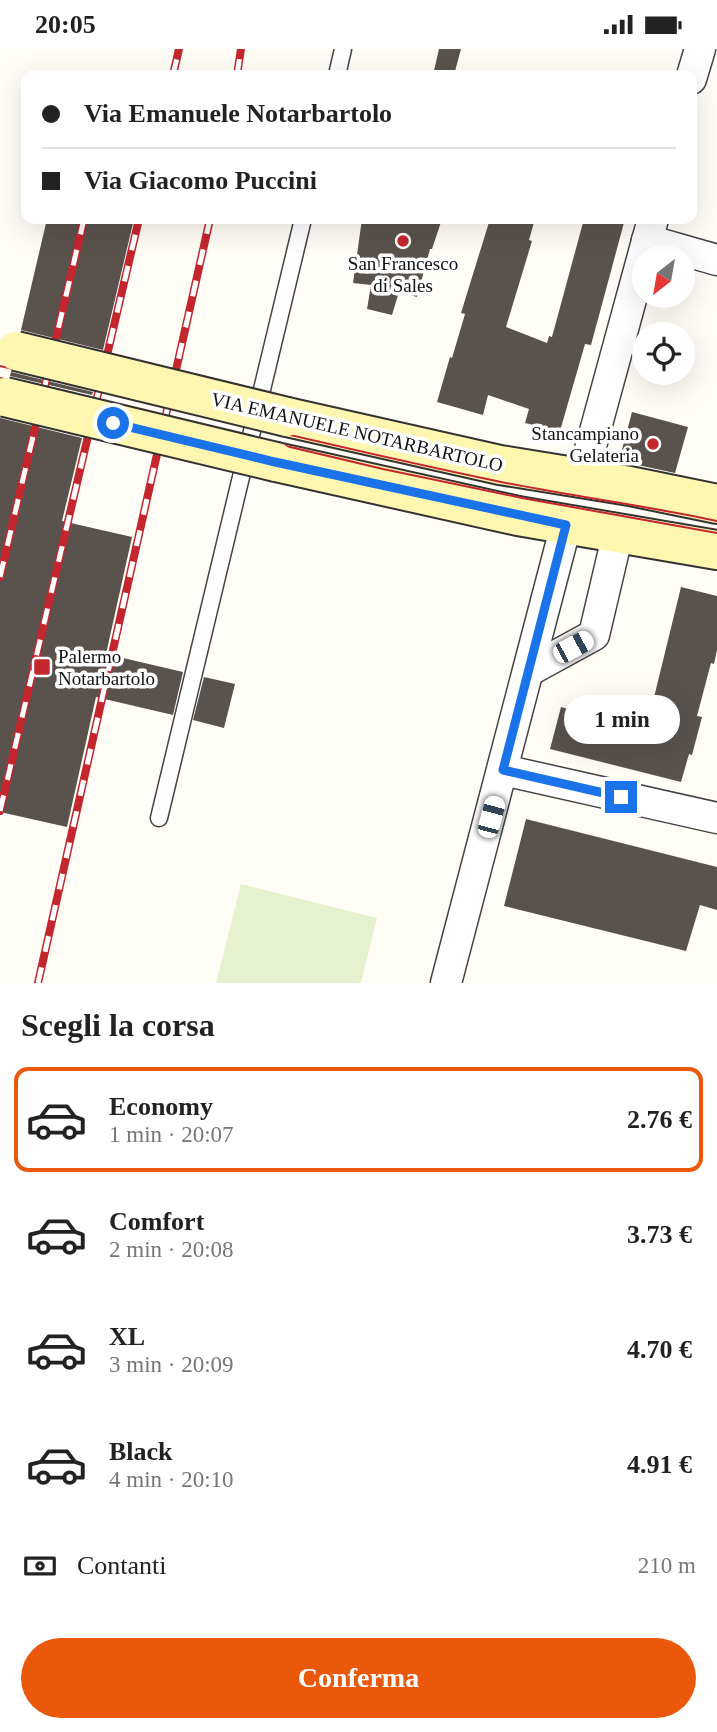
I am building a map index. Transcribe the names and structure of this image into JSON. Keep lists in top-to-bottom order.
{
  "streets": {
    "street": ["VIA EMANUELE NOTARBARTOLO"]
  },
  "places": {
    "other": ["San Francesco di Sales", "Stancampiano Gelateria"],
    "transit": ["Palermo Notarbartolo"]
  },
  "north": "bottom left",
  "page": {
    "status": "20:05",
    "banner": ["Via Emanuele Notarbartolo", "Via Giacomo Puccini"],
    "bubble": "1 min",
    "heading": "Scegli la corsa",
    "list": [
      {
        "name": "Economy",
        "note": "1 min · 20:07",
        "value": "2.76 €"
      },
      {
        "name": "Comfort",
        "note": "2 min · 20:08",
        "value": "3.73 €"
      },
      {
        "name": "XL",
        "note": "3 min · 20:09",
        "value": "4.70 €"
      },
      {
        "name": "Black",
        "note": "4 min · 20:10",
        "value": "4.91 €"
      }
    ],
    "pay": ["Contanti", "210 m"],
    "buttons": "Conferma"
  }
}
